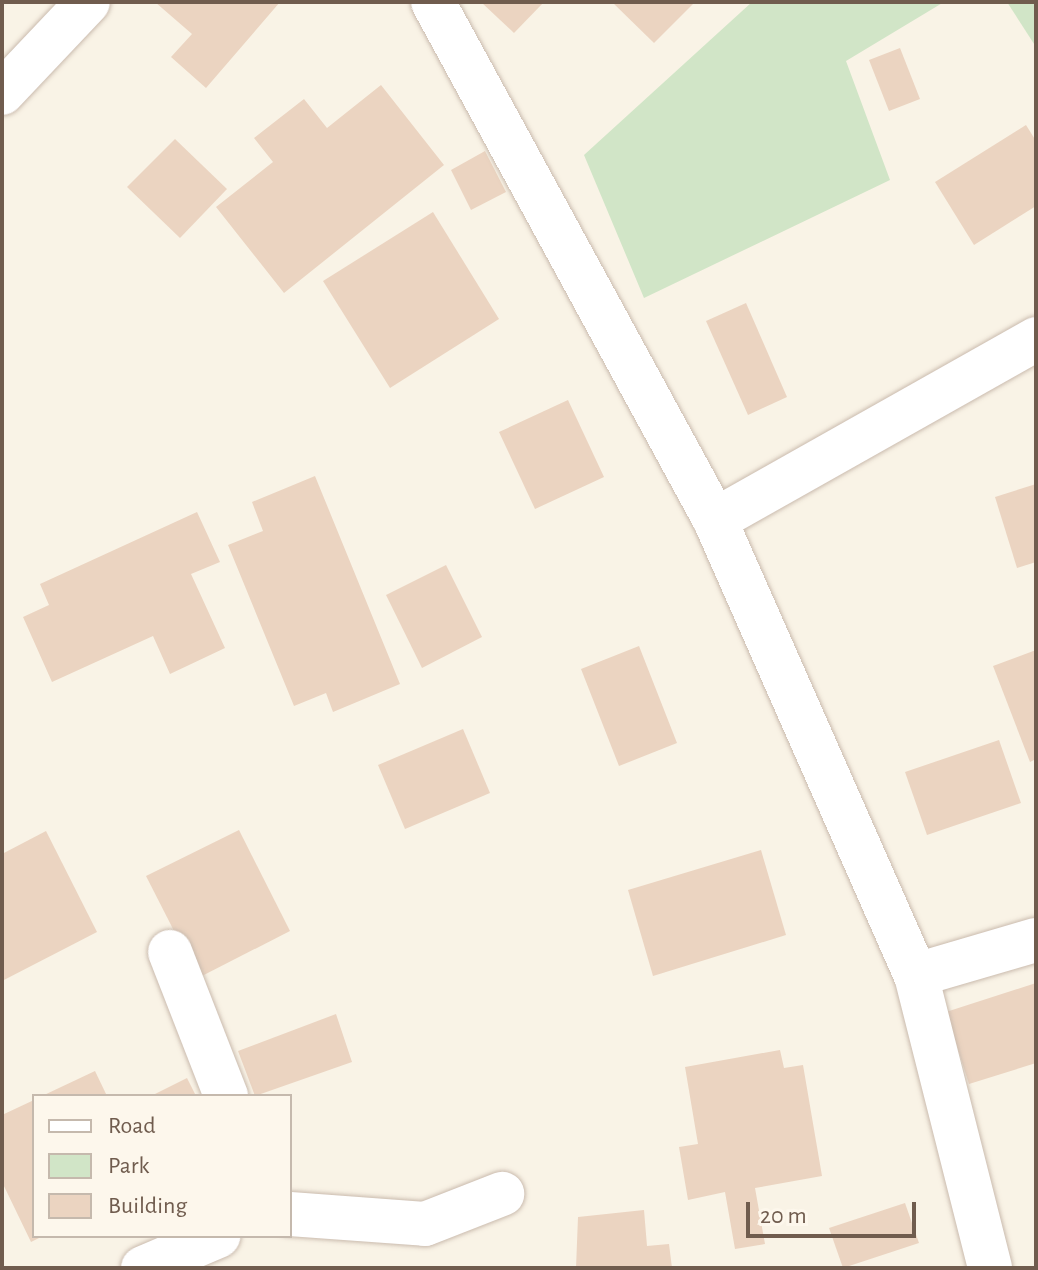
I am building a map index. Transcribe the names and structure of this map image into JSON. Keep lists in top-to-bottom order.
{
  "legend": ["Road", "Park", "Building"],
  "scale_bar": "20 m"
}
